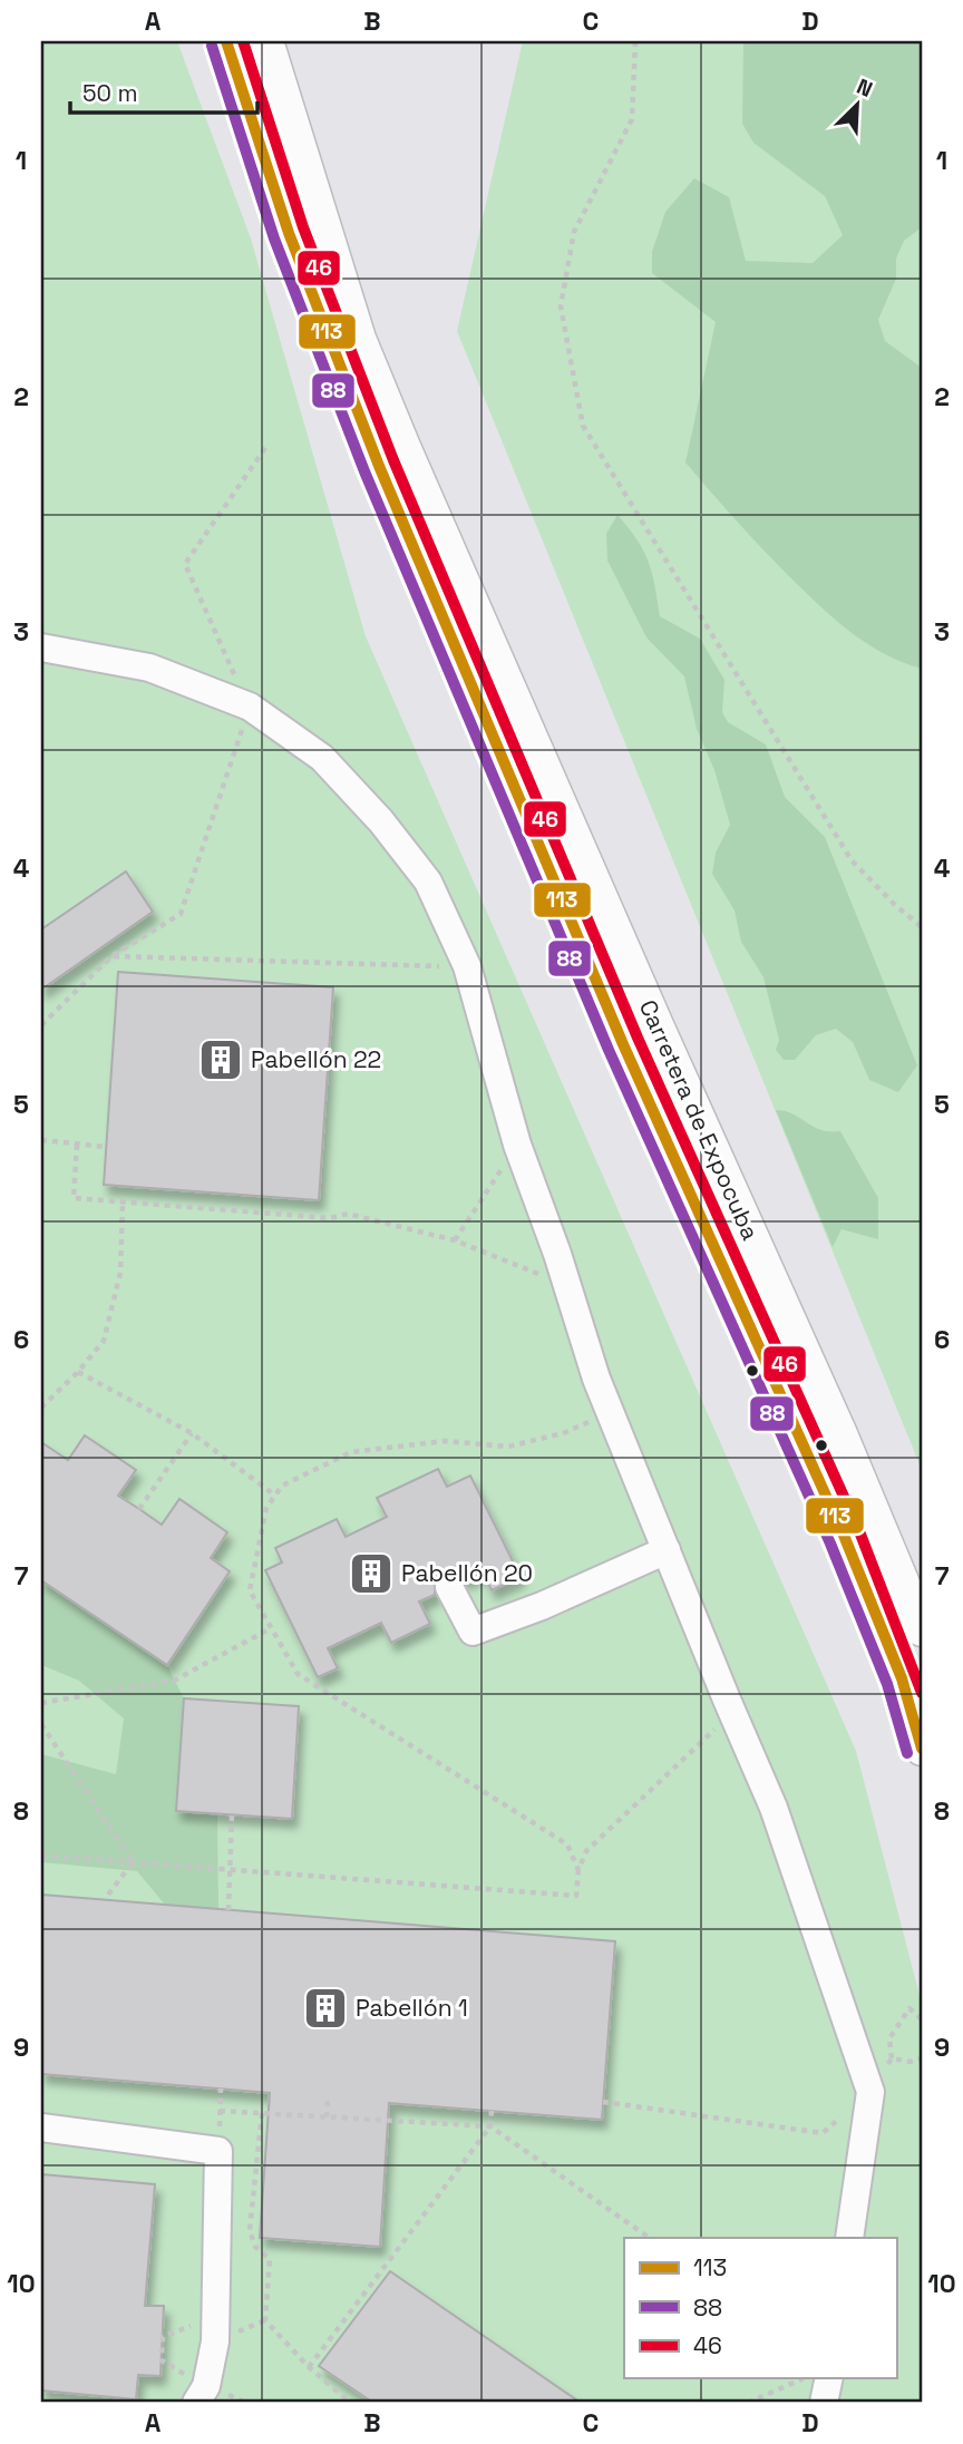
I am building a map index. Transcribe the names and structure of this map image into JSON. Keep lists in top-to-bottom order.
{
  "streets": {
    "main road": ["Carretera de Expocuba"]
  },
  "places": {
    "building": ["Pabellón 22", "Pabellón 20", "Pabellón 1"]
  },
  "lines": ["transit line 113", "transit line 46", "transit line 88"],
  "legend": ["113", "88", "46"],
  "scale_bar": "50 m",
  "north": "top right",
  "grid": {
    "columns": [
      "A",
      "B",
      "C",
      "D"
    ],
    "rows": [
      "1",
      "2",
      "3",
      "4",
      "5",
      "6",
      "7",
      "8",
      "9",
      "10"
    ]
  }
}
